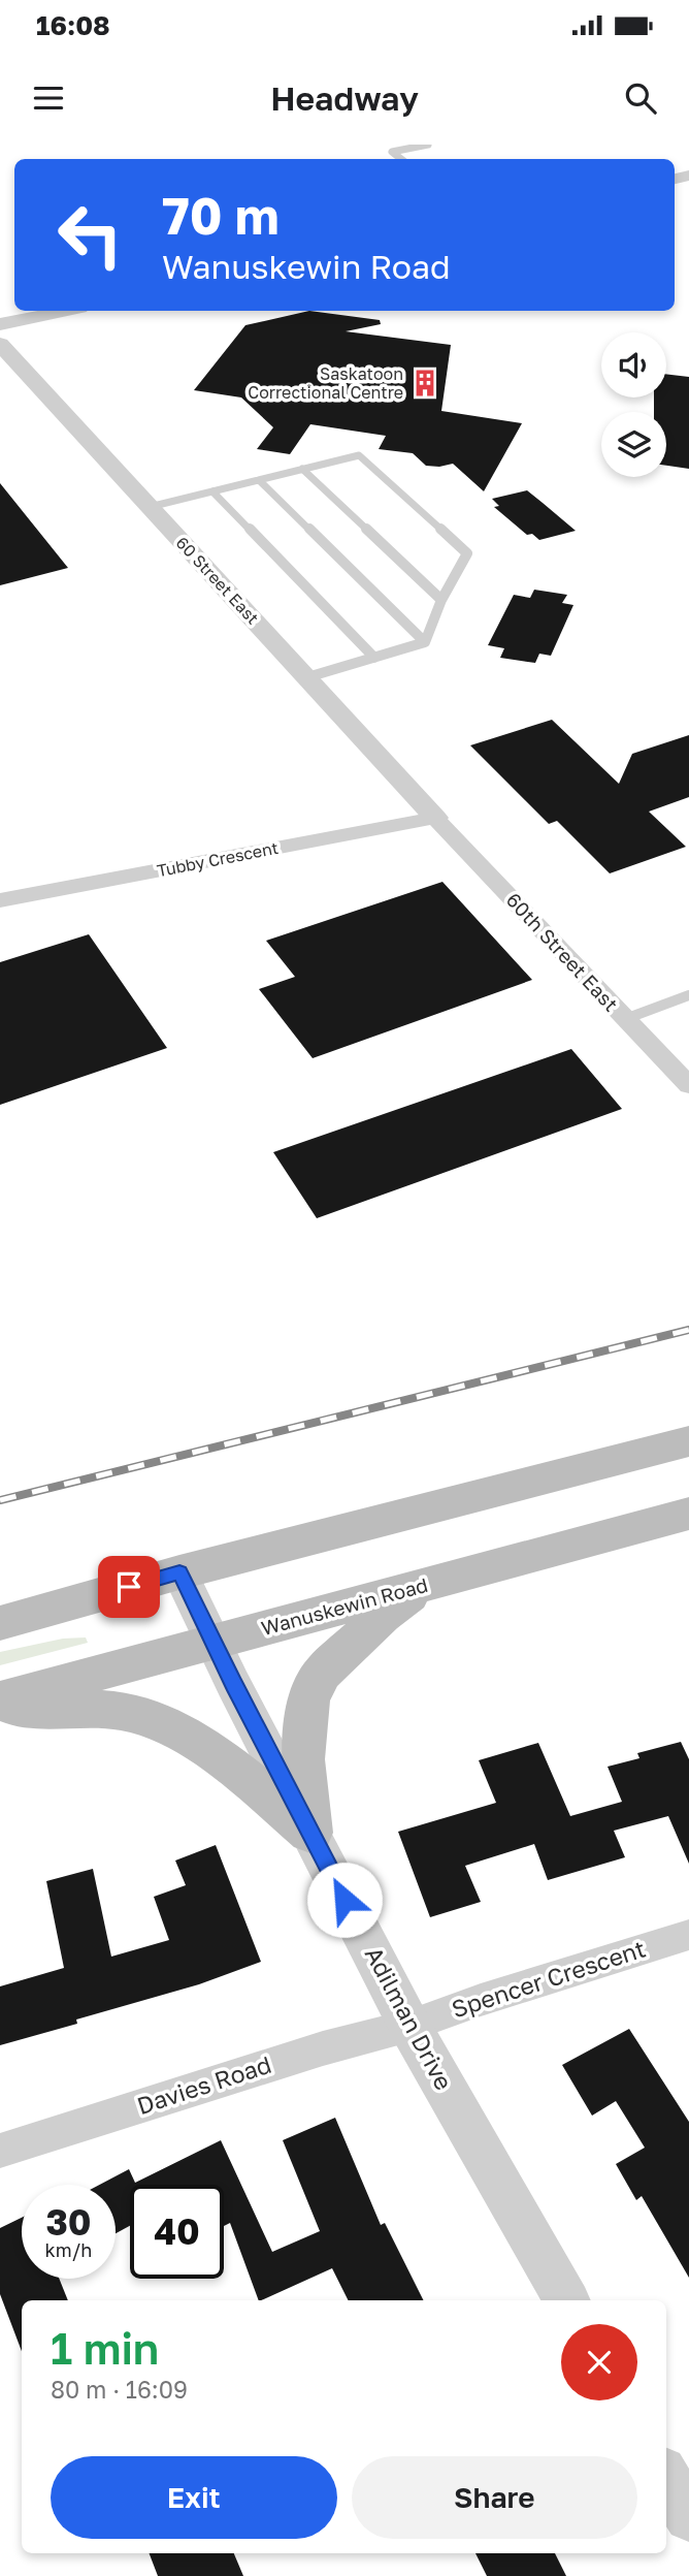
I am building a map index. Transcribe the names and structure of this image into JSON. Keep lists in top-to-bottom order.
{
  "streets": {
    "main road": ["Wanuskewin Road"],
    "street": [
      "60 Street East",
      "Tubby Crescent",
      "60th Street East",
      "Spencer Crescent",
      "Adilman Drive",
      "Davies Road"
    ]
  },
  "crossings": [
    ["60 Street East", "Tubby Crescent"],
    ["60 Street East", "60th Street East"],
    ["Tubby Crescent", "60th Street East"],
    ["Wanuskewin Road", "Adilman Drive"],
    ["Spencer Crescent", "Adilman Drive"],
    ["Spencer Crescent", "Davies Road"],
    ["Adilman Drive", "Davies Road"]
  ],
  "places": {
    "building": ["Saskatoon Correctional Centre"]
  },
  "page": {
    "status": "16:08",
    "header": "Headway",
    "turn": ["70 m", "Wanuskewin Road"],
    "speed": "30 km/h",
    "limit": "40",
    "heading": ["1 min", "80 m · 16:09"],
    "buttons": ["Exit", "Share"]
  }
}
